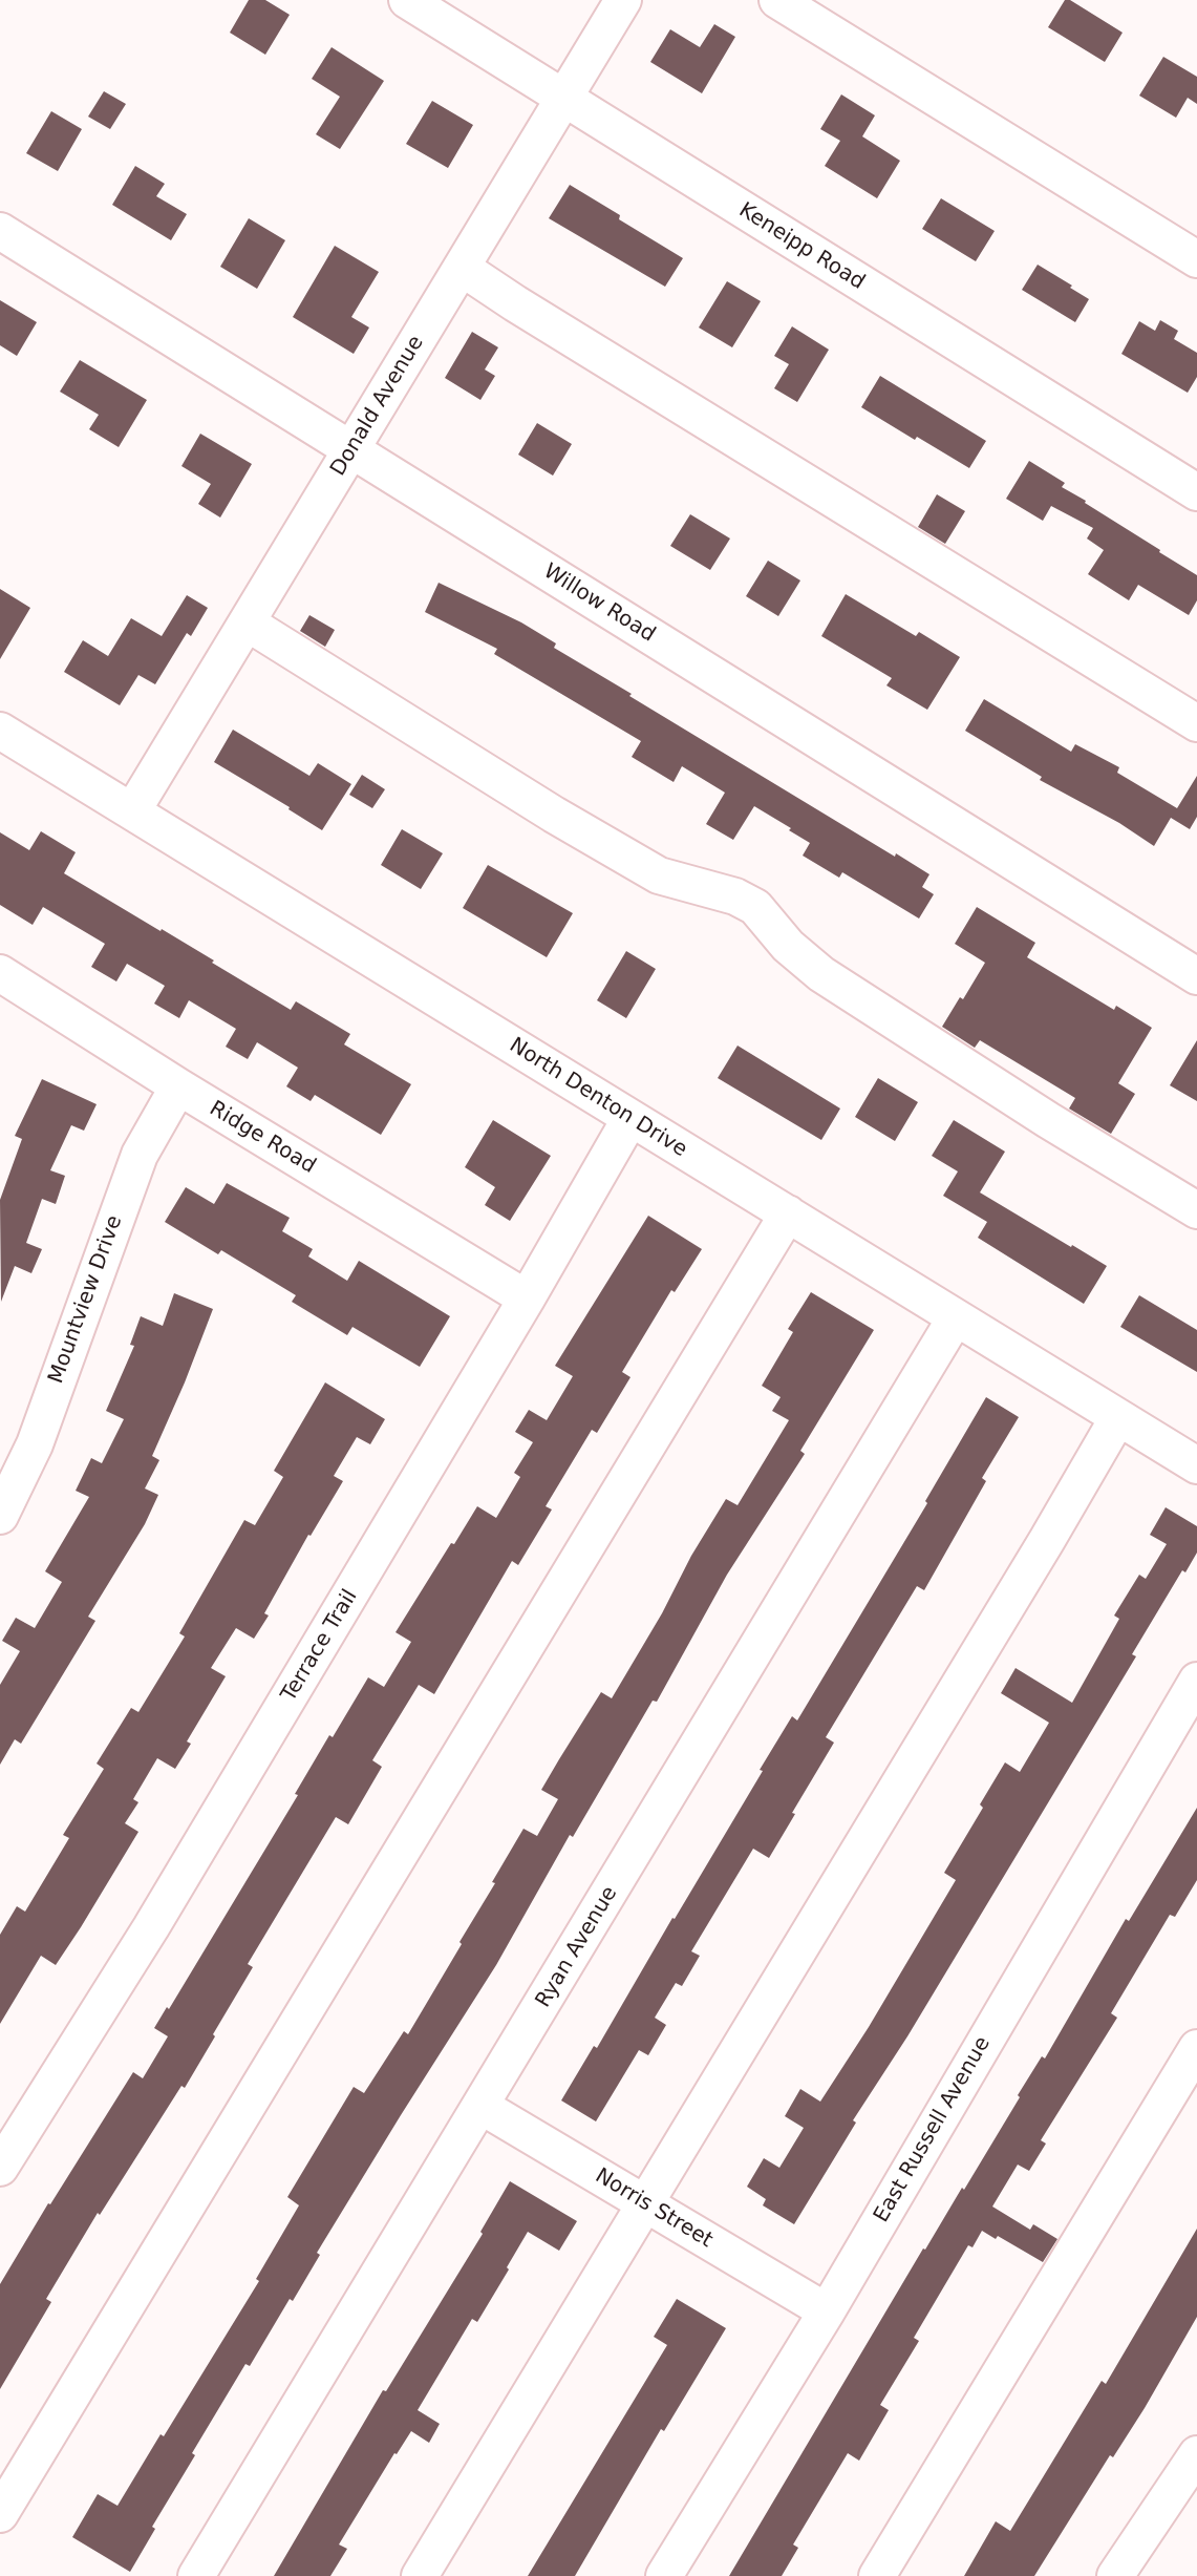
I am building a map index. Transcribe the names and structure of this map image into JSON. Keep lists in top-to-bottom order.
{
  "streets": {
    "street": [
      "Keneipp Road",
      "Donald Avenue",
      "Willow Road",
      "North Denton Drive",
      "Ridge Road",
      "Mountview Drive",
      "Terrace Trail",
      "Ryan Avenue",
      "East Russell Avenue",
      "Norris Street"
    ]
  },
  "crossings": [
    ["Keneipp Road", "Donald Avenue"],
    ["Donald Avenue", "Willow Road"],
    ["Donald Avenue", "North Denton Drive"],
    ["North Denton Drive", "Terrace Trail"],
    ["North Denton Drive", "Ryan Avenue"],
    ["Ridge Road", "Mountview Drive"],
    ["Ridge Road", "Terrace Trail"],
    ["Ryan Avenue", "Norris Street"],
    ["East Russell Avenue", "Norris Street"]
  ]
}
